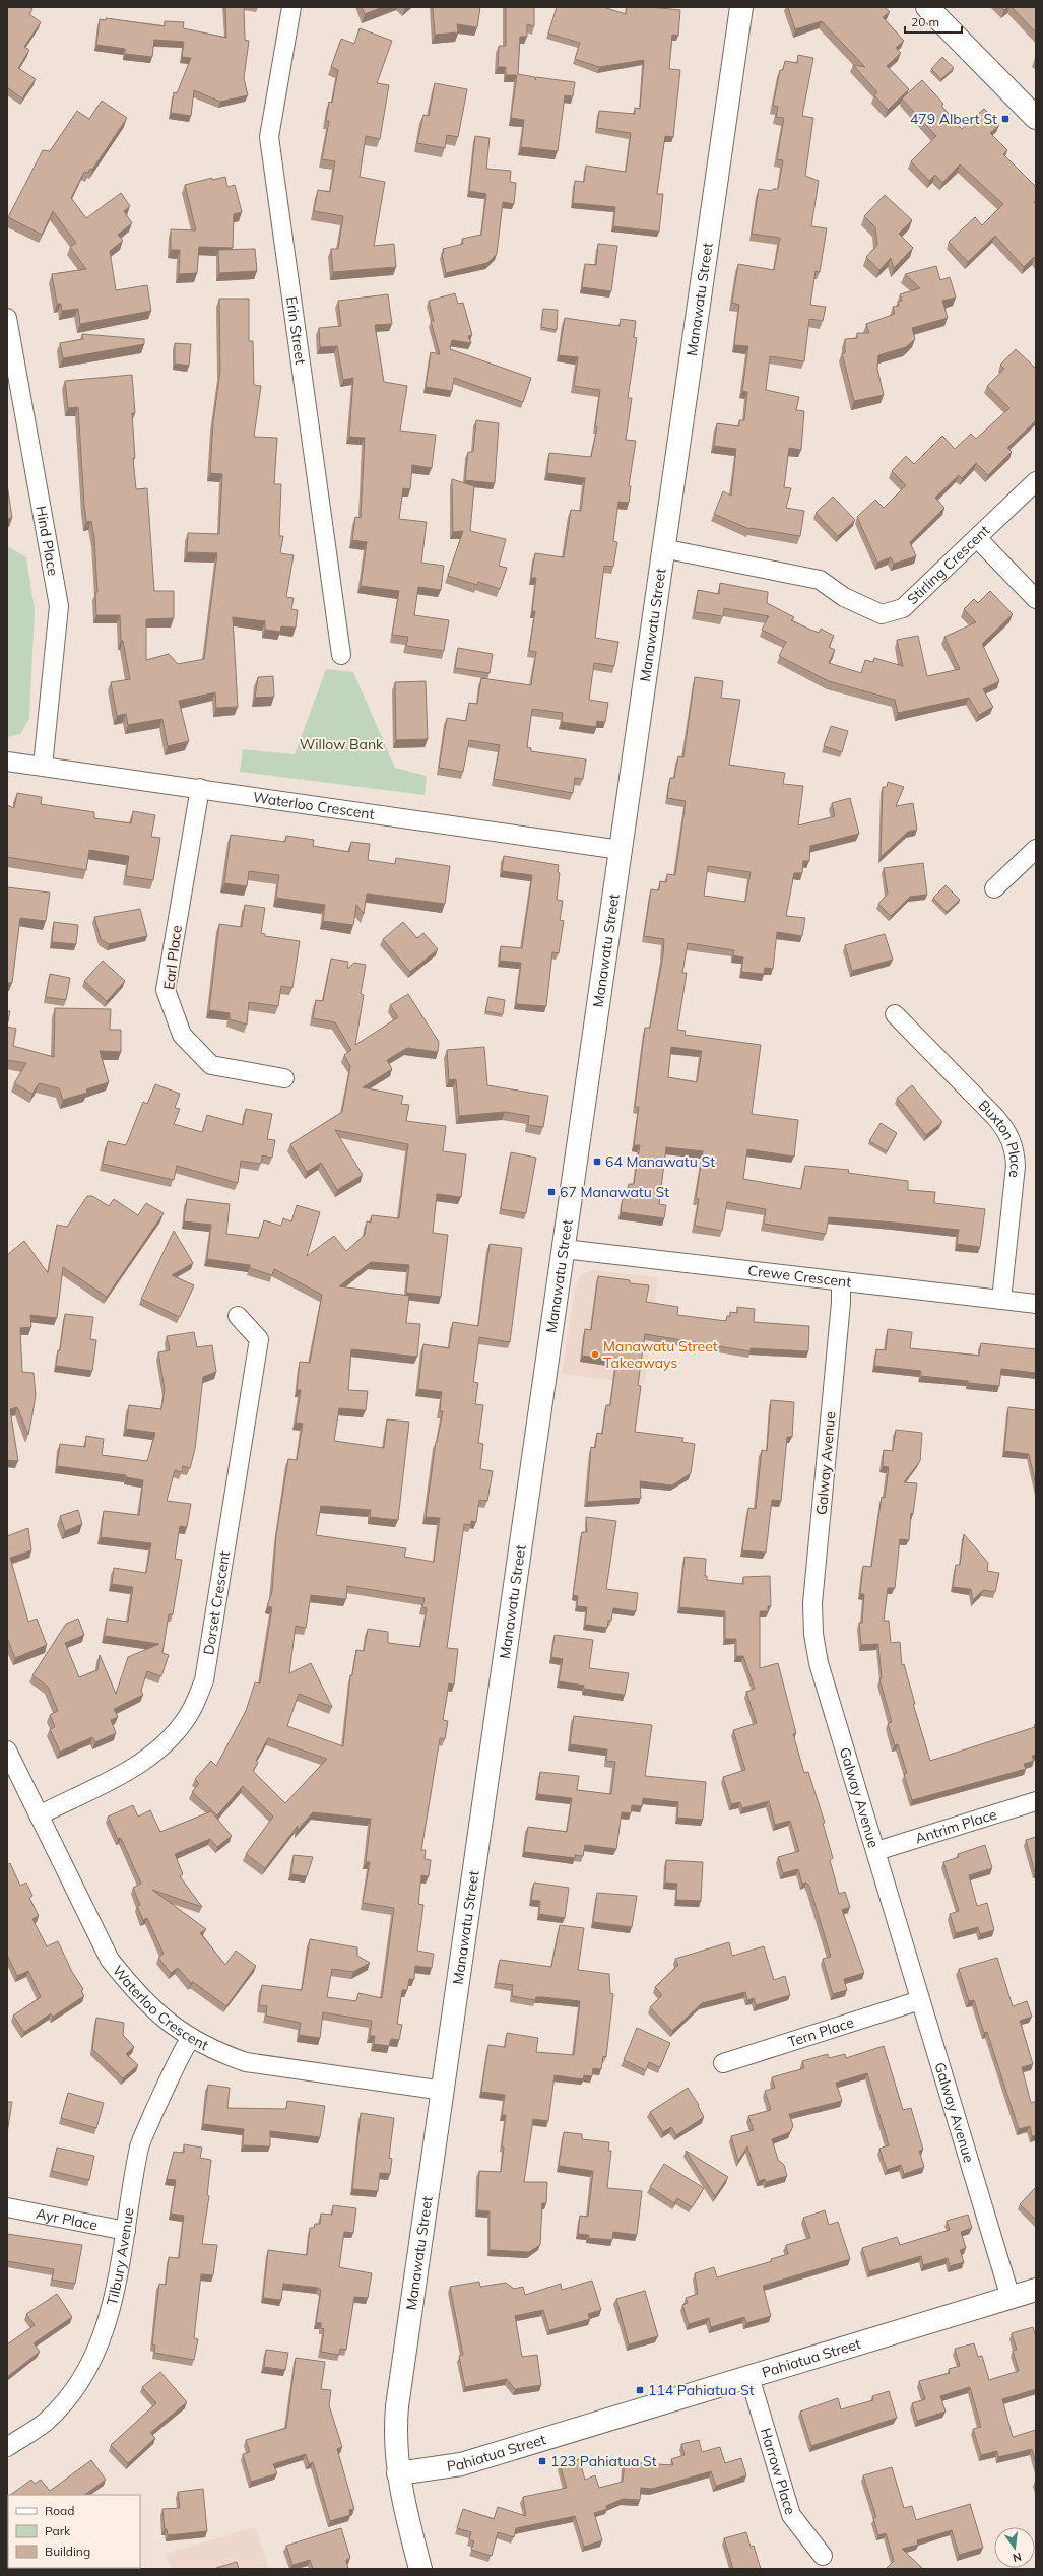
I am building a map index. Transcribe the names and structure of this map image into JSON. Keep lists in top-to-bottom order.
{
  "streets": {
    "street": [
      "Manawatu Street",
      "Erin Street",
      "Hind Place",
      "Stirling Crescent",
      "Waterloo Crescent",
      "Earl Place",
      "Buxton Place",
      "Crewe Crescent",
      "Galway Avenue",
      "Dorset Crescent",
      "Antrim Place",
      "Tern Place",
      "Ayr Place",
      "Tilbury Avenue",
      "Pahiatua Street",
      "Harrow Place"
    ]
  },
  "crossings": [
    ["Manawatu Street", "Stirling Crescent"],
    ["Manawatu Street", "Waterloo Crescent"],
    ["Manawatu Street", "Crewe Crescent"],
    ["Manawatu Street", "Pahiatua Street"],
    ["Hind Place", "Waterloo Crescent"],
    ["Waterloo Crescent", "Earl Place"],
    ["Waterloo Crescent", "Dorset Crescent"],
    ["Waterloo Crescent", "Tilbury Avenue"],
    ["Buxton Place", "Crewe Crescent"],
    ["Crewe Crescent", "Galway Avenue"],
    ["Galway Avenue", "Antrim Place"],
    ["Galway Avenue", "Tern Place"],
    ["Galway Avenue", "Pahiatua Street"],
    ["Ayr Place", "Tilbury Avenue"],
    ["Pahiatua Street", "Harrow Place"]
  ],
  "parks": ["Willow Bank"],
  "places": {
    "transit": [
      "479 Albert St",
      "64 Manawatu St",
      "67 Manawatu St",
      "114 Pahiatua St",
      "123 Pahiatua St"
    ],
    "other": ["Manawatu Street Takeaways"]
  },
  "legend": ["Road", "Park", "Building"],
  "scale_bar": "20 m",
  "north": "bottom"
}
